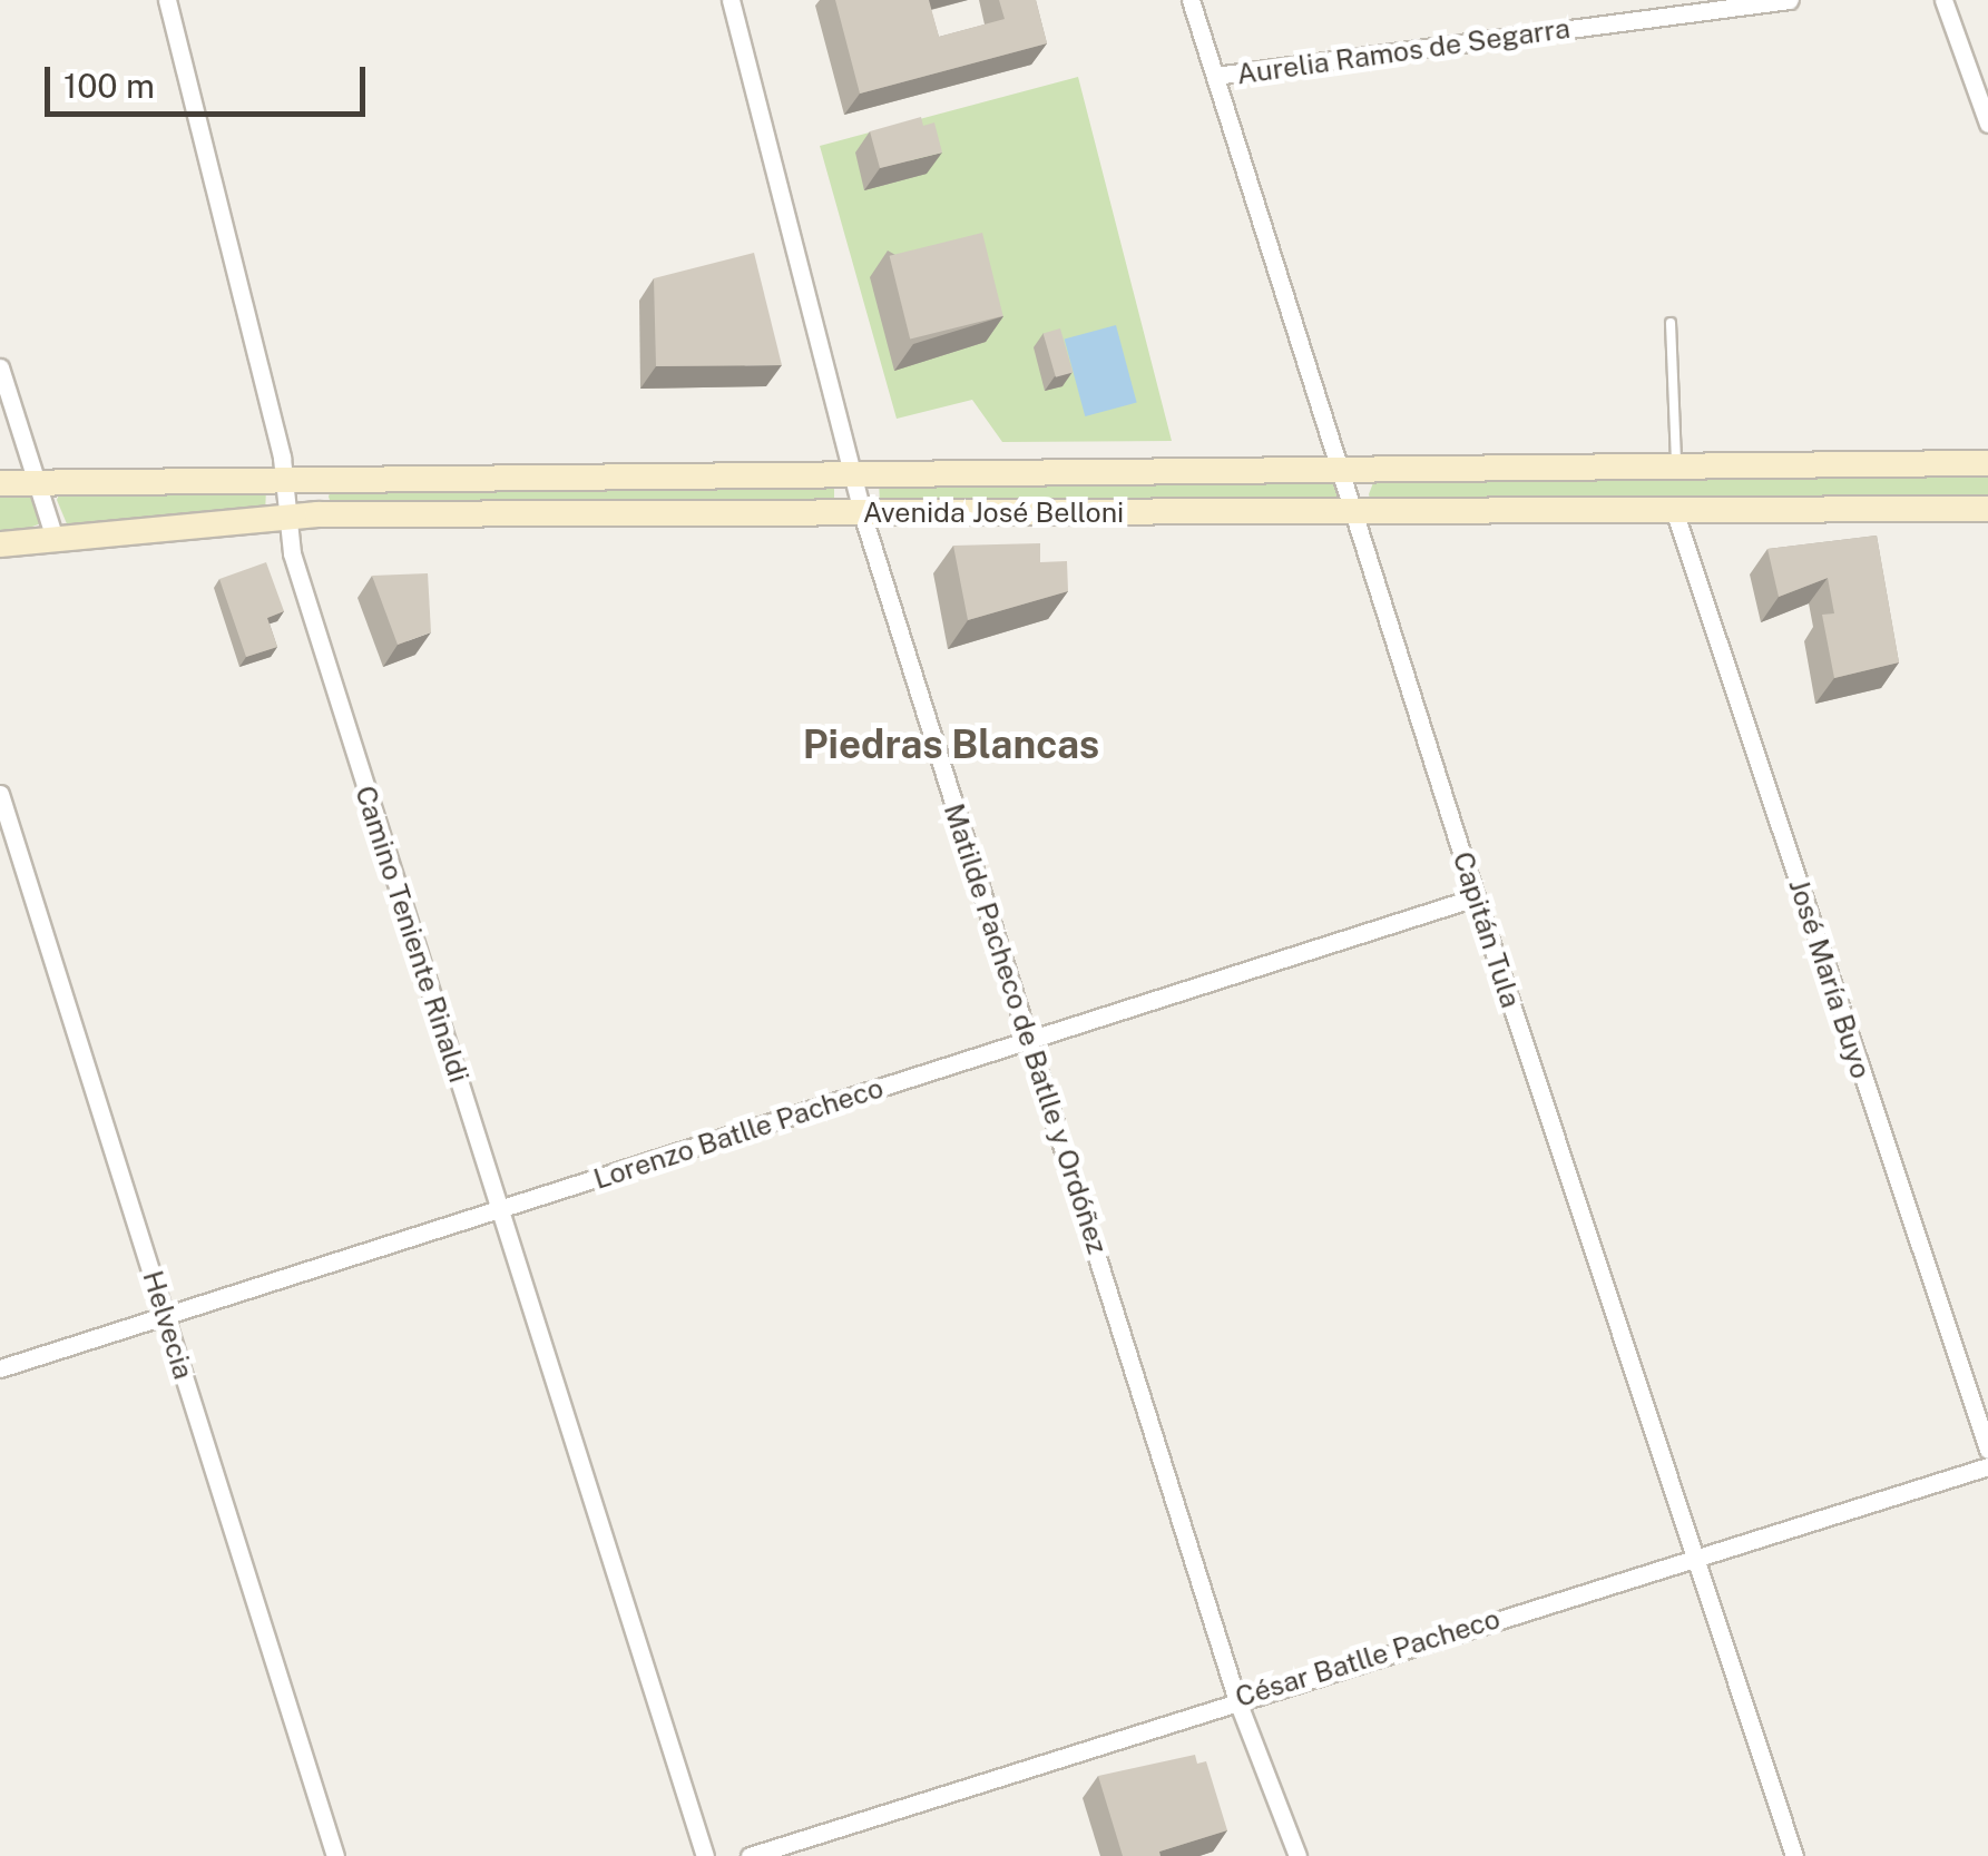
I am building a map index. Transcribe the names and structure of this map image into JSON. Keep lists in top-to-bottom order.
{
  "streets": {
    "main road": ["Avenida José Belloni"],
    "street": [
      "Aurelia Ramos de Segarra",
      "Capitán Tula",
      "Camino Teniente Rinaldi",
      "José María Buyo",
      "Matilde Pacheco de Batlle y Ordóñez",
      "Lorenzo Batlle Pacheco",
      "Helvecia",
      "César Batlle Pacheco"
    ]
  },
  "crossings": [
    ["Aurelia Ramos de Segarra", "Capitán Tula"],
    ["Avenida José Belloni", "Capitán Tula"],
    ["Avenida José Belloni", "Camino Teniente Rinaldi"],
    ["Avenida José Belloni", "José María Buyo"],
    ["Avenida José Belloni", "Matilde Pacheco de Batlle y Ordóñez"],
    ["Capitán Tula", "Lorenzo Batlle Pacheco"],
    ["Capitán Tula", "César Batlle Pacheco"],
    ["Camino Teniente Rinaldi", "Lorenzo Batlle Pacheco"],
    ["Matilde Pacheco de Batlle y Ordóñez", "Lorenzo Batlle Pacheco"],
    ["Matilde Pacheco de Batlle y Ordóñez", "César Batlle Pacheco"],
    ["Lorenzo Batlle Pacheco", "Helvecia"]
  ],
  "districts": ["Piedras Blancas"],
  "scale_bar": "100 m"
}
